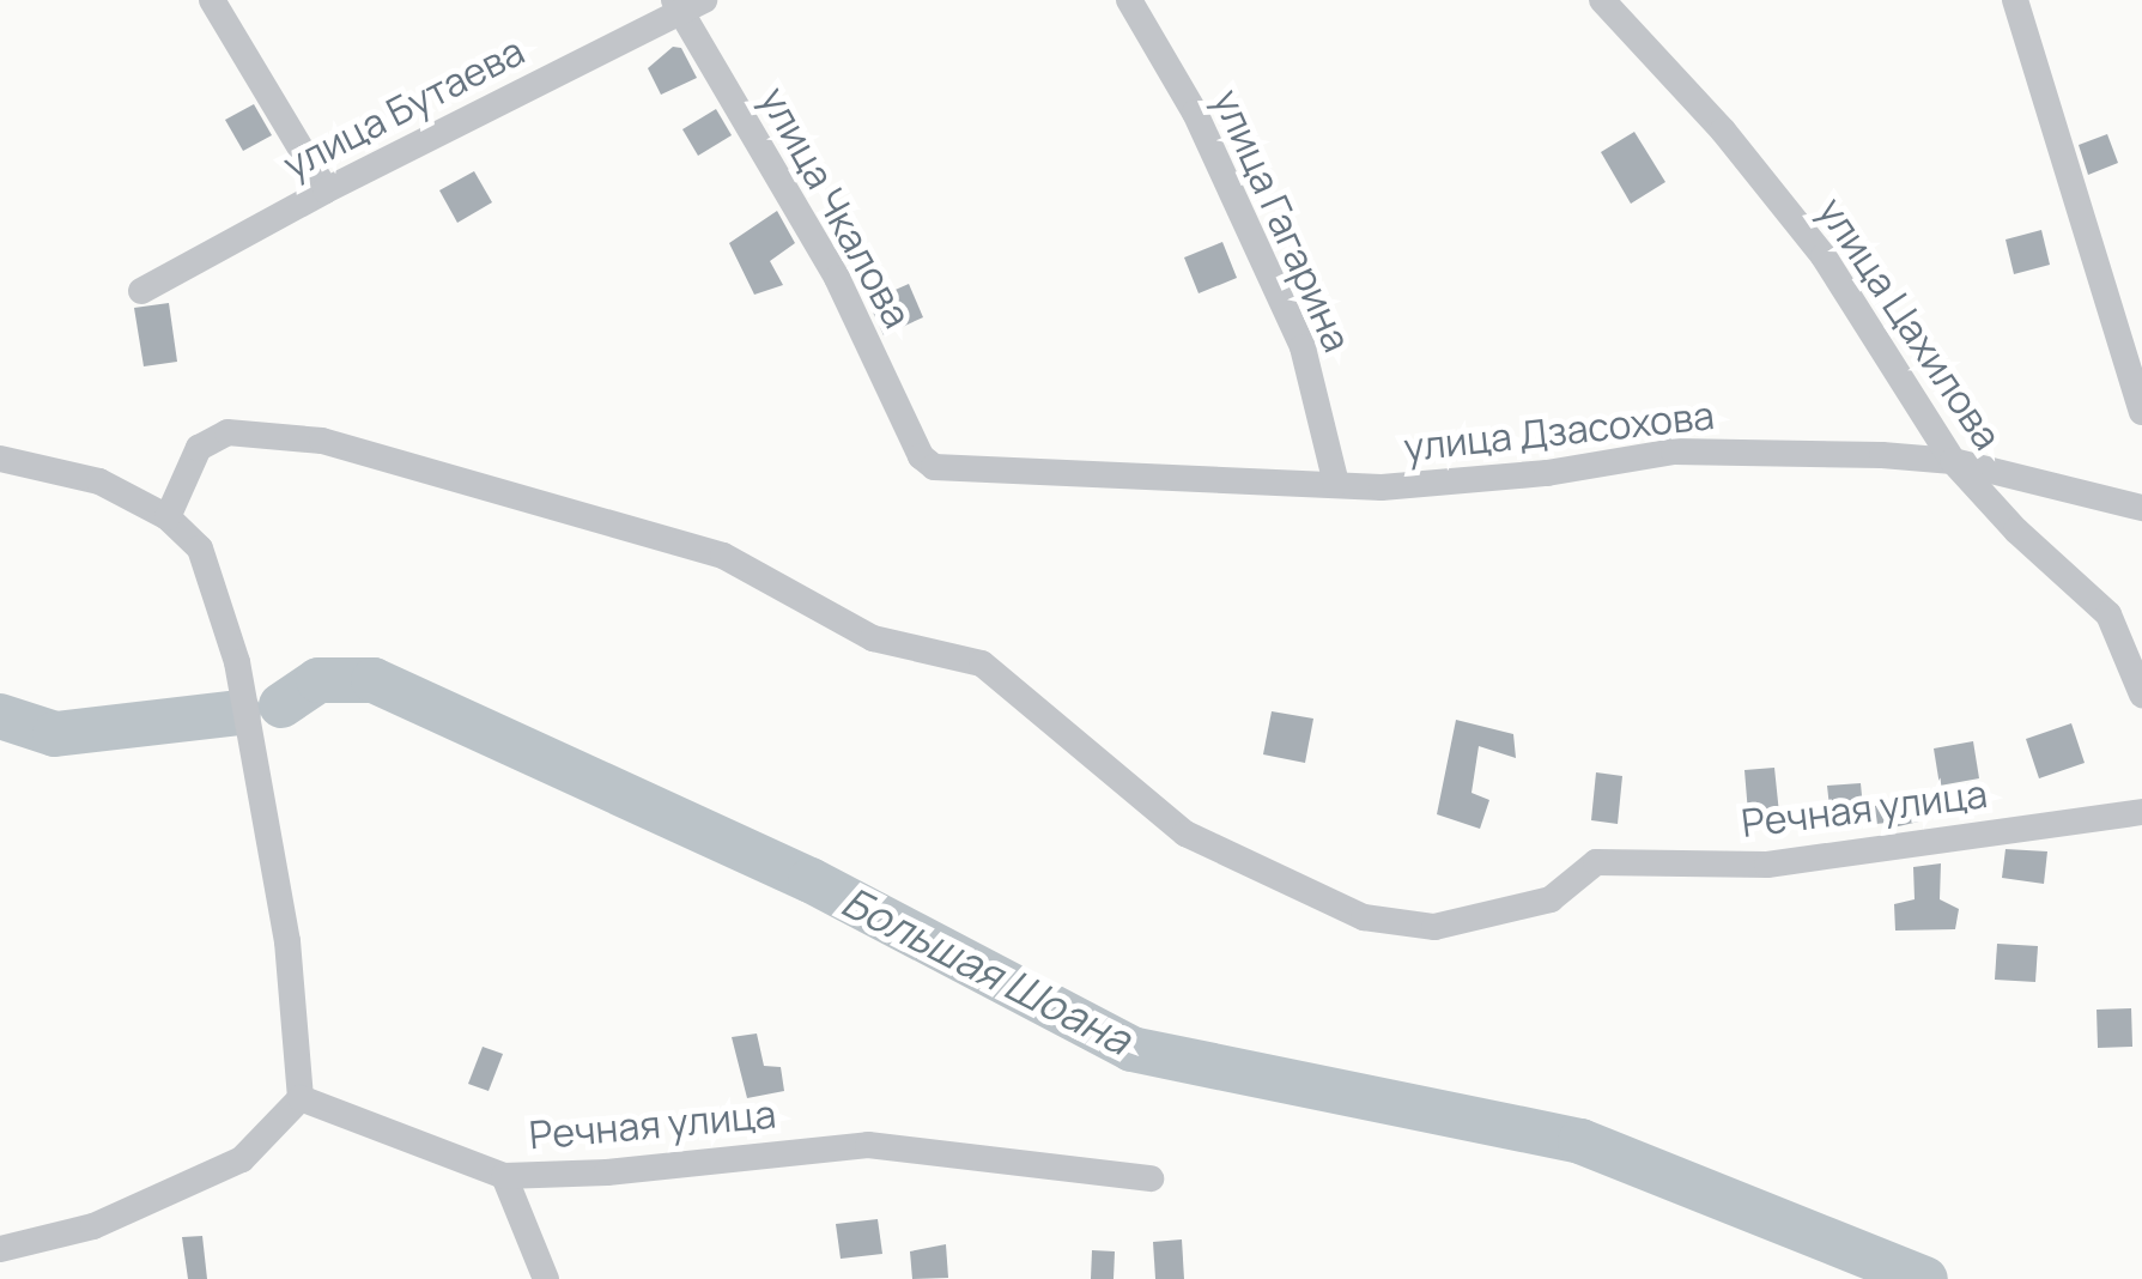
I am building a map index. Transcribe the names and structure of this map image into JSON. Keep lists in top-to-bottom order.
{
  "streets": {
    "street": [
      "улица Бутаева",
      "улица Чкалова",
      "улица Гагарина",
      "улица Цахилова",
      "улица Дзасохова",
      "Речная улица"
    ]
  },
  "crossings": [
    ["улица Бутаева", "улица Чкалова"],
    ["улица Чкалова", "улица Дзасохова"],
    ["улица Гагарина", "улица Дзасохова"],
    ["улица Цахилова", "улица Дзасохова"]
  ],
  "water": ["Большая Шоана"]
}
